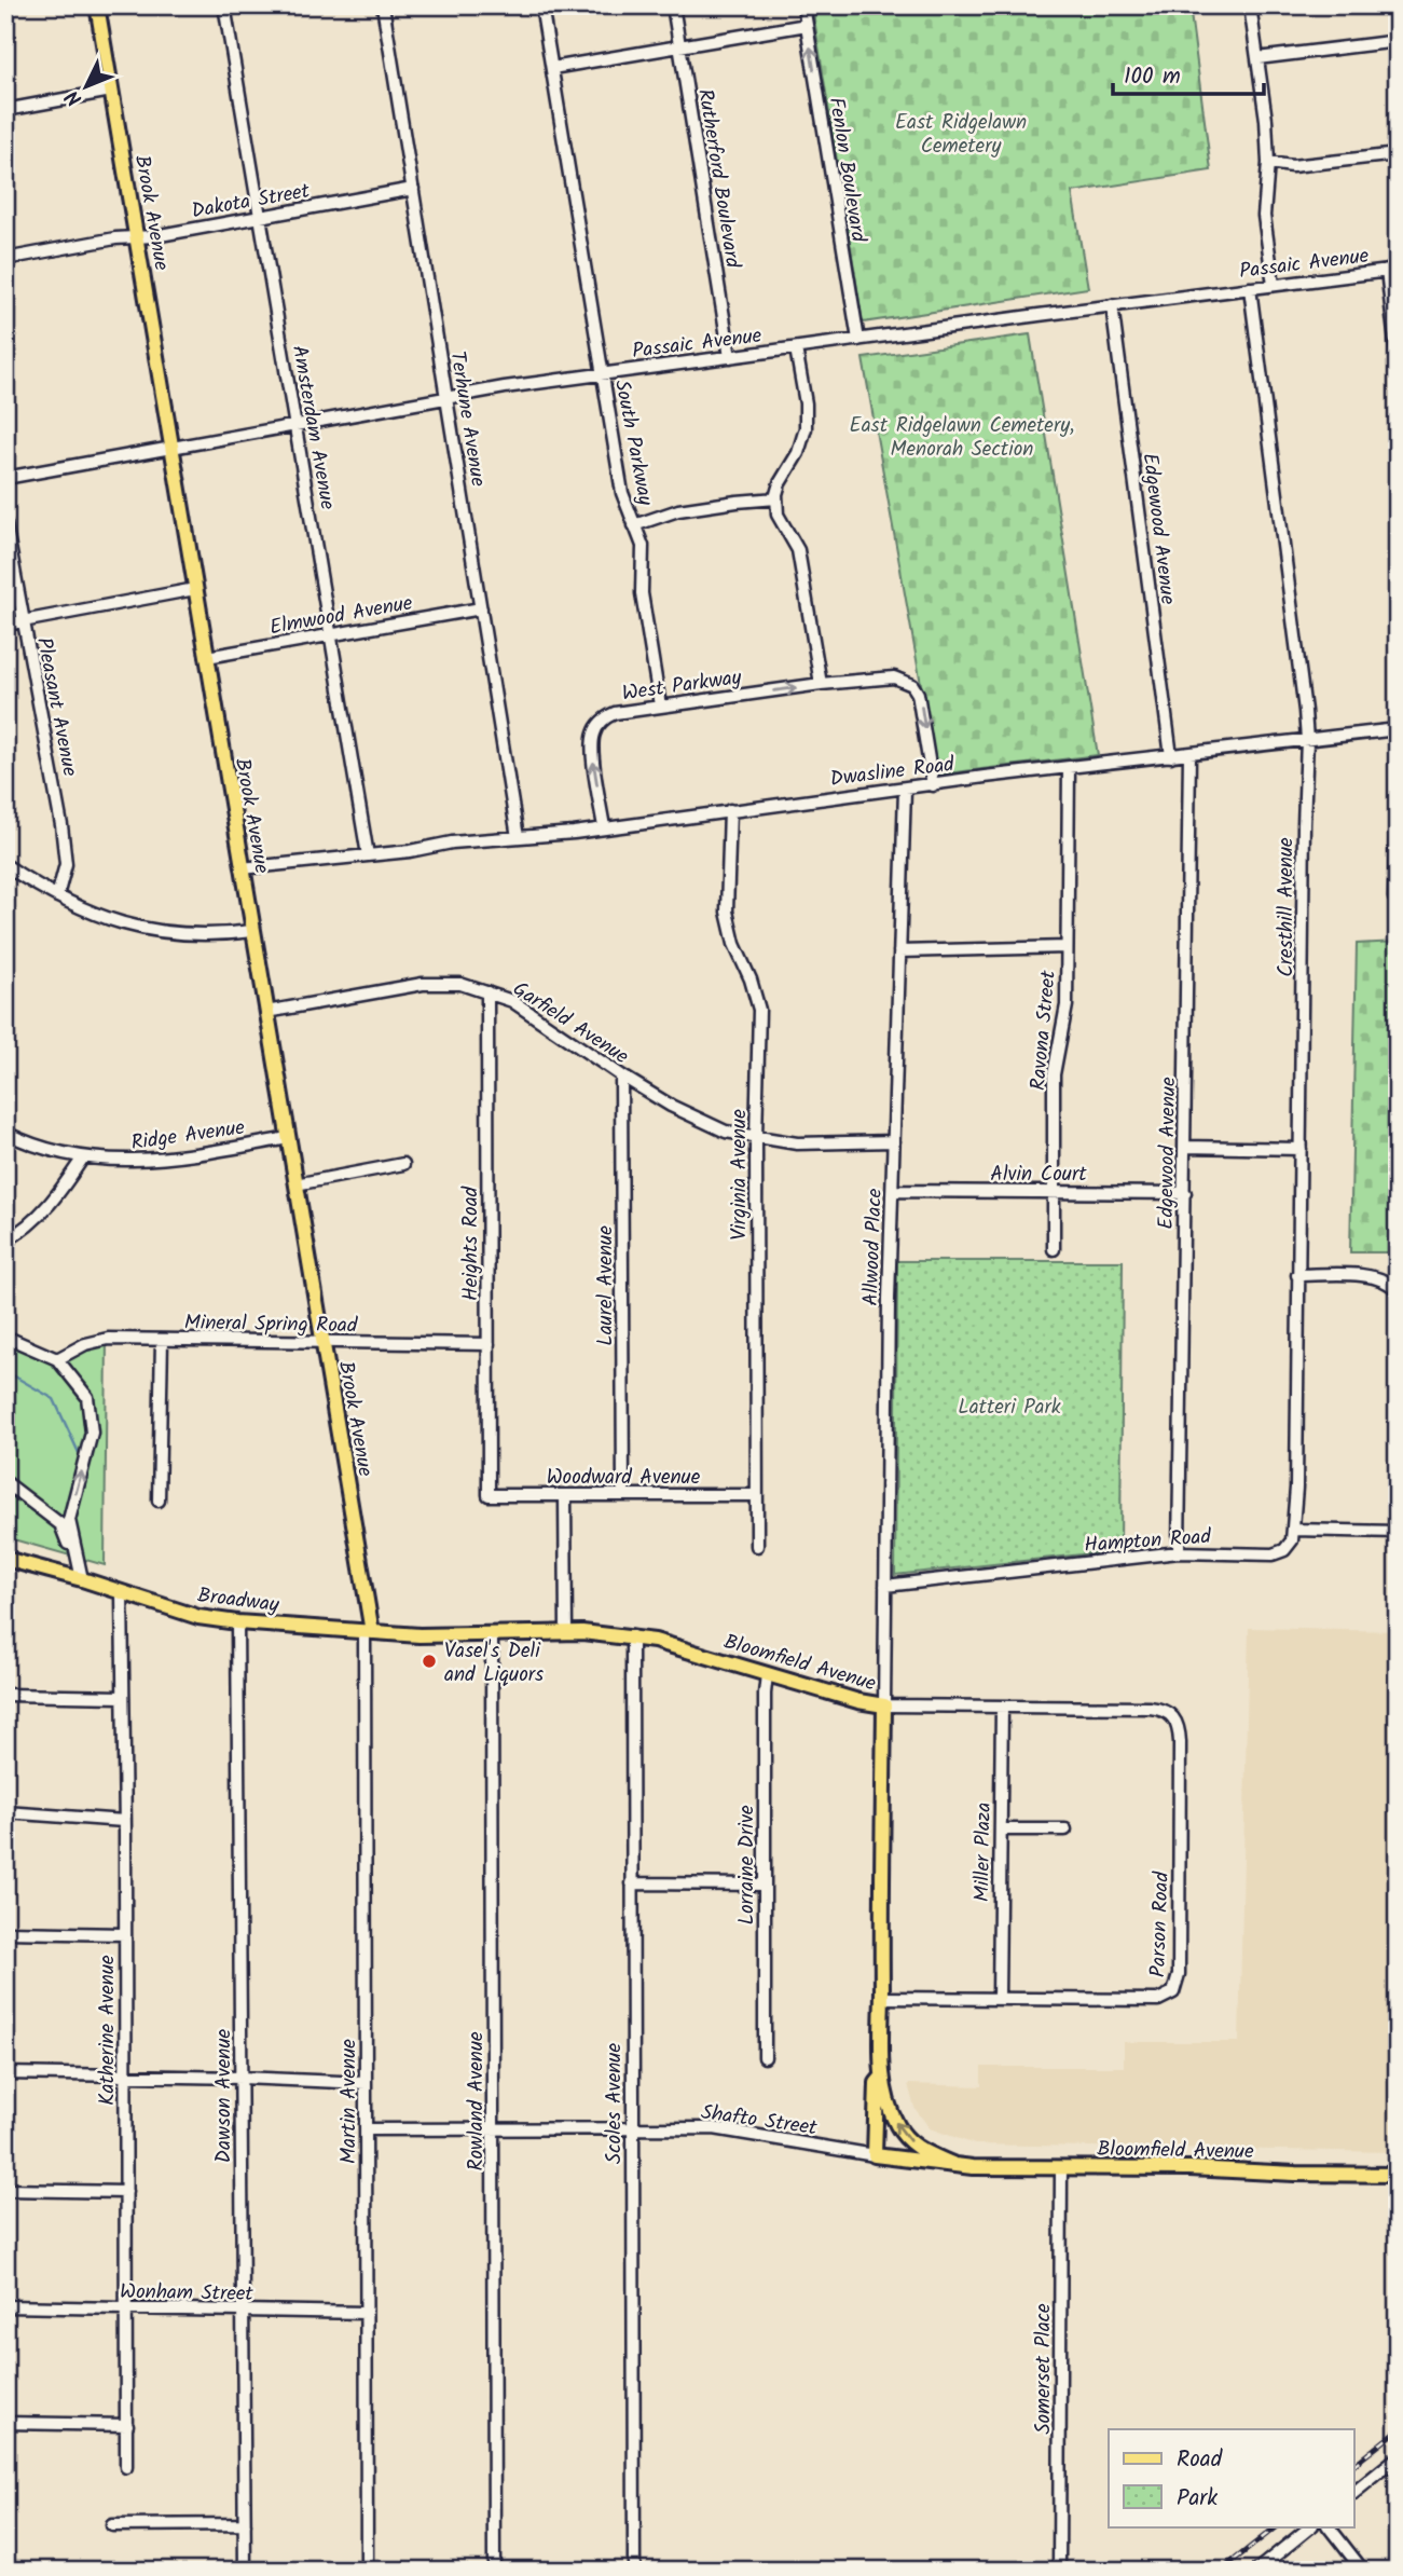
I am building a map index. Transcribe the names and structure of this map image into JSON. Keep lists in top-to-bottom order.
{
  "streets": {
    "main road": ["Brook Avenue", "Broadway", "Bloomfield Avenue"],
    "street": [
      "Fenlon Boulevard",
      "Rutherford Boulevard",
      "Dakota Street",
      "Passaic Avenue",
      "Terhune Avenue",
      "Amsterdam Avenue",
      "South Parkway",
      "Edgewood Avenue",
      "Elmwood Avenue",
      "West Parkway",
      "Pleasant Avenue",
      "Dwasline Road",
      "Cresthill Avenue",
      "Garfield Avenue",
      "Ravona Street",
      "Ridge Avenue",
      "Alvin Court",
      "Virginia Avenue",
      "Heights Road",
      "Allwood Place",
      "Laurel Avenue",
      "Mineral Spring Road",
      "Woodward Avenue",
      "Hampton Road",
      "Miller Plaza",
      "Lorraine Drive",
      "Parson Road",
      "Katherine Avenue",
      "Dawson Avenue",
      "Martin Avenue",
      "Rowland Avenue",
      "Scoles Avenue",
      "Shafto Street",
      "Wonham Street",
      "Somerset Place"
    ]
  },
  "crossings": [
    ["Fenlon Boulevard", "Passaic Avenue"],
    ["Rutherford Boulevard", "Passaic Avenue"],
    ["Dakota Street", "Brook Avenue"],
    ["Dakota Street", "Terhune Avenue"],
    ["Dakota Street", "Amsterdam Avenue"],
    ["Brook Avenue", "Passaic Avenue"],
    ["Brook Avenue", "Elmwood Avenue"],
    ["Brook Avenue", "Dwasline Road"],
    ["Brook Avenue", "Garfield Avenue"],
    ["Brook Avenue", "Ridge Avenue"],
    ["Brook Avenue", "Mineral Spring Road"],
    ["Brook Avenue", "Broadway"],
    ["Brook Avenue", "Martin Avenue"],
    ["Passaic Avenue", "Terhune Avenue"],
    ["Passaic Avenue", "Amsterdam Avenue"],
    ["Passaic Avenue", "South Parkway"],
    ["Passaic Avenue", "Edgewood Avenue"],
    ["Passaic Avenue", "Cresthill Avenue"],
    ["Terhune Avenue", "Elmwood Avenue"],
    ["Terhune Avenue", "Dwasline Road"],
    ["Amsterdam Avenue", "Elmwood Avenue"],
    ["Amsterdam Avenue", "Dwasline Road"],
    ["South Parkway", "West Parkway"],
    ["Edgewood Avenue", "Dwasline Road"],
    ["Edgewood Avenue", "Alvin Court"],
    ["Edgewood Avenue", "Hampton Road"],
    ["West Parkway", "Dwasline Road"],
    ["Dwasline Road", "Cresthill Avenue"],
    ["Dwasline Road", "Ravona Street"],
    ["Dwasline Road", "Virginia Avenue"],
    ["Dwasline Road", "Allwood Place"],
    ["Cresthill Avenue", "Hampton Road"],
    ["Garfield Avenue", "Virginia Avenue"],
    ["Garfield Avenue", "Heights Road"],
    ["Garfield Avenue", "Allwood Place"],
    ["Garfield Avenue", "Laurel Avenue"],
    ["Ravona Street", "Alvin Court"],
    ["Alvin Court", "Allwood Place"],
    ["Virginia Avenue", "Woodward Avenue"],
    ["Heights Road", "Mineral Spring Road"],
    ["Heights Road", "Woodward Avenue"],
    ["Allwood Place", "Hampton Road"],
    ["Allwood Place", "Bloomfield Avenue"],
    ["Laurel Avenue", "Woodward Avenue"],
    ["Broadway", "Bloomfield Avenue"],
    ["Broadway", "Katherine Avenue"],
    ["Broadway", "Dawson Avenue"],
    ["Broadway", "Martin Avenue"],
    ["Bloomfield Avenue", "Lorraine Drive"],
    ["Bloomfield Avenue", "Parson Road"],
    ["Bloomfield Avenue", "Rowland Avenue"],
    ["Bloomfield Avenue", "Scoles Avenue"],
    ["Bloomfield Avenue", "Shafto Street"],
    ["Bloomfield Avenue", "Somerset Place"],
    ["Miller Plaza", "Parson Road"],
    ["Katherine Avenue", "Wonham Street"],
    ["Dawson Avenue", "Wonham Street"],
    ["Martin Avenue", "Shafto Street"],
    ["Martin Avenue", "Wonham Street"],
    ["Rowland Avenue", "Shafto Street"],
    ["Scoles Avenue", "Shafto Street"]
  ],
  "one_way": ["Fenlon Boulevard"],
  "parks": ["East Ridgelawn Cemetery", "East Ridgelawn Cemetery, Menorah Section", "Latteri Park"],
  "places": ["Vasel's Deli and Liquors"],
  "legend": ["Road", "Park"],
  "scale_bar": "100 m",
  "north": "bottom left"
}
